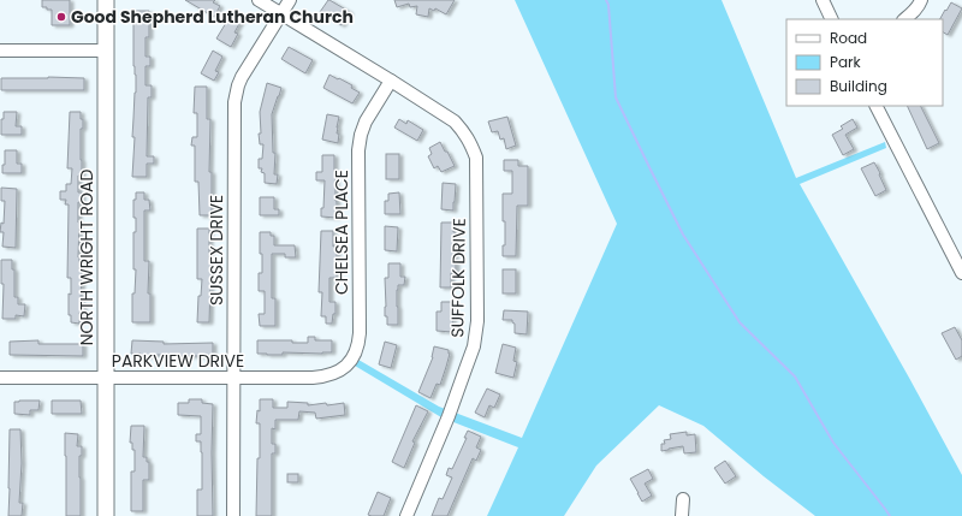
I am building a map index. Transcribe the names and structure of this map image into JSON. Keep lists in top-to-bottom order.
{
  "streets": {
    "main road": ["NORTH WRIGHT ROAD"],
    "street": [
      "CHELSEA PLACE",
      "SUSSEX DRIVE",
      "SUFFOLK DRIVE",
      "PARKVIEW DRIVE"
    ]
  },
  "crossings": [
    ["CHELSEA PLACE", "SUFFOLK DRIVE"],
    ["CHELSEA PLACE", "PARKVIEW DRIVE"],
    ["SUSSEX DRIVE", "PARKVIEW DRIVE"],
    ["NORTH WRIGHT ROAD", "PARKVIEW DRIVE"]
  ],
  "places": ["Good Shepherd Lutheran Church"],
  "legend": ["Road", "Park", "Building"]
}
